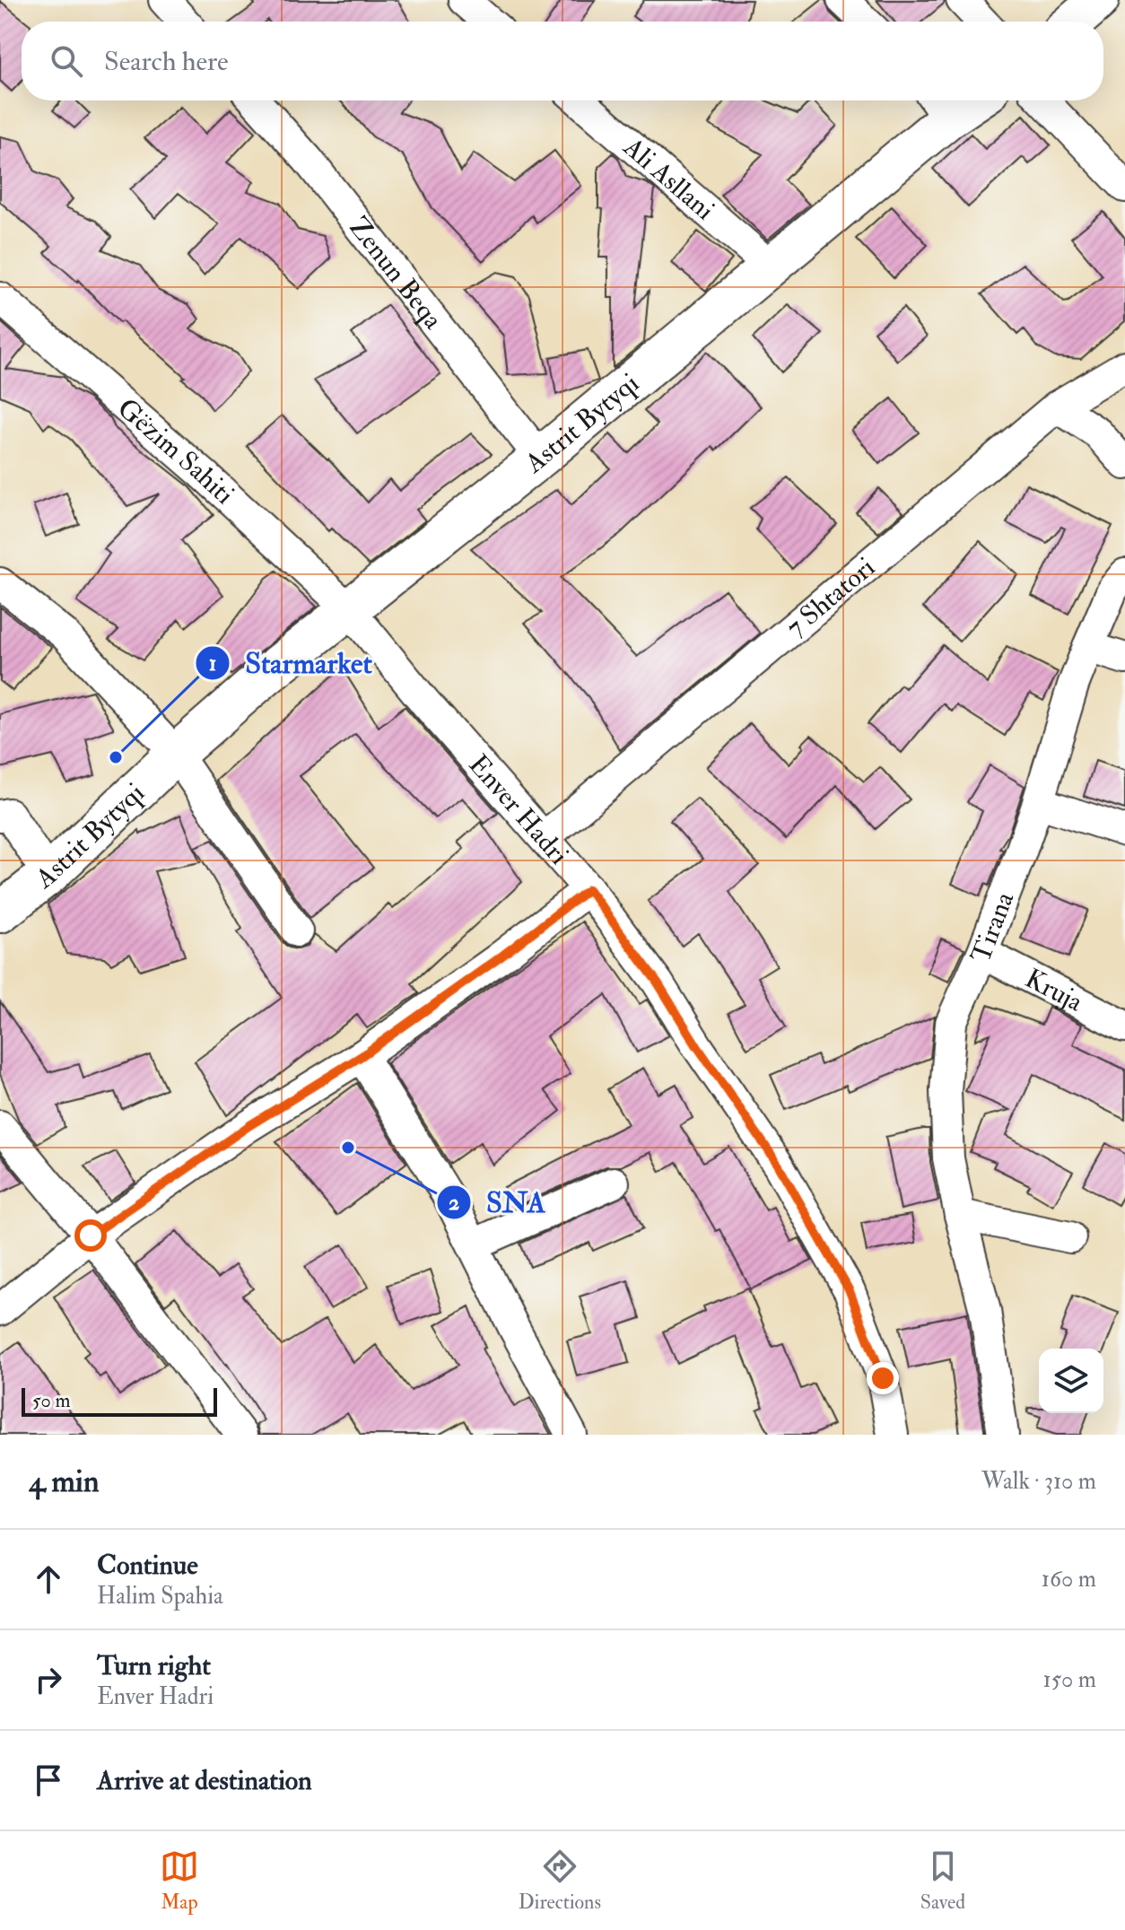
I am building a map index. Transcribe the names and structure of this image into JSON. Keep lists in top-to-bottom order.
{
  "streets": {
    "street": [
      "Ali Asllani",
      "Zenun Beqa",
      "Astrit Bytyqi",
      "Gëzim Sahiti",
      "7 Shtatori",
      "Enver Hadri",
      "Tirana",
      "Kruja"
    ]
  },
  "crossings": [
    ["Ali Asllani", "Astrit Bytyqi"],
    ["Zenun Beqa", "Astrit Bytyqi"],
    ["Astrit Bytyqi", "Gëzim Sahiti"],
    ["Astrit Bytyqi", "Enver Hadri"],
    ["Gëzim Sahiti", "Enver Hadri"],
    ["7 Shtatori", "Enver Hadri"],
    ["Tirana", "Kruja"]
  ],
  "places": ["Starmarket", "SNA"],
  "scale_bar": "50 m",
  "page": {
    "search": "Search here",
    "scale": "50 m",
    "heading": ["4 min", "Walk · 310 m"],
    "list": [
      ["Continue", "Halim Spahia", "160 m"],
      ["Turn right", "Enver Hadri", "150 m"],
      "Arrive at destination"
    ],
    "nav": ["Map", "Directions", "Saved"]
  }
}
